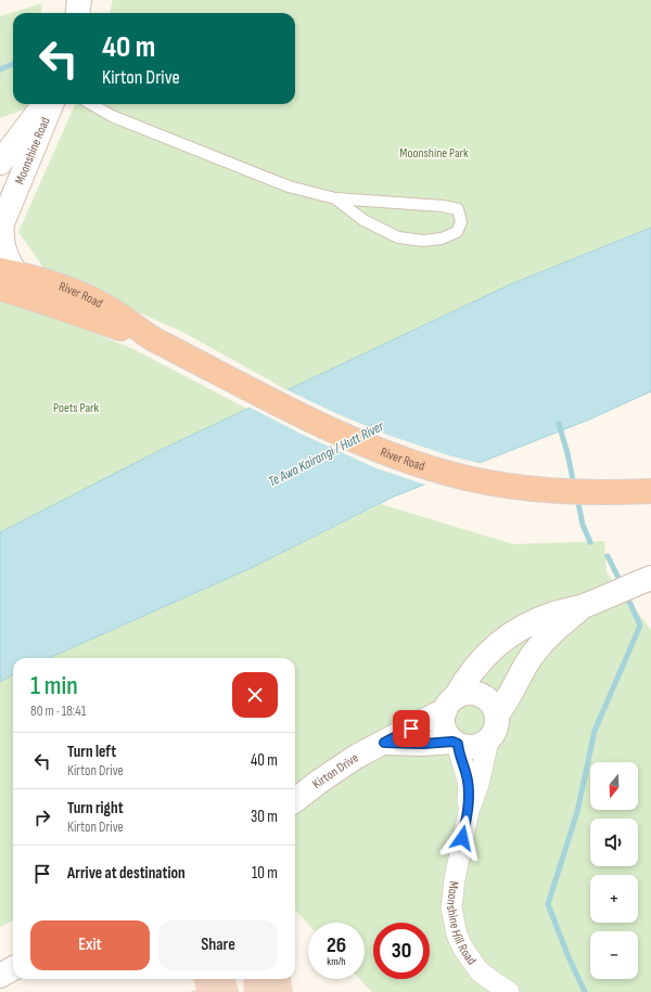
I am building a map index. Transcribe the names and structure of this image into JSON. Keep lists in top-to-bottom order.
{
  "streets": {
    "highway": ["River Road"],
    "street": ["Moonshine Road", "Kirton Drive", "Moonshine Hill Road"]
  },
  "crossings": [
    ["Moonshine Road", "River Road"],
    ["Kirton Drive", "Moonshine Hill Road"]
  ],
  "water": ["Te Awa Kairangi / Hutt River"],
  "parks": ["Moonshine Park", "Poets Park"],
  "north": "bottom",
  "page": {
    "turn": ["40 m", "Kirton Drive"],
    "heading": ["1 min", "80 m · 18:41"],
    "list": [
      {
        "name": "Turn left",
        "note": "Kirton Drive",
        "value": "40 m"
      },
      {
        "name": "Turn right",
        "note": "Kirton Drive",
        "value": "30 m"
      },
      {
        "name": "Arrive at destination",
        "value": "10 m"
      }
    ],
    "map_buttons": ["+", "−"],
    "buttons": ["Exit", "Share"],
    "speed": "26 km/h",
    "limit": "30"
  }
}
